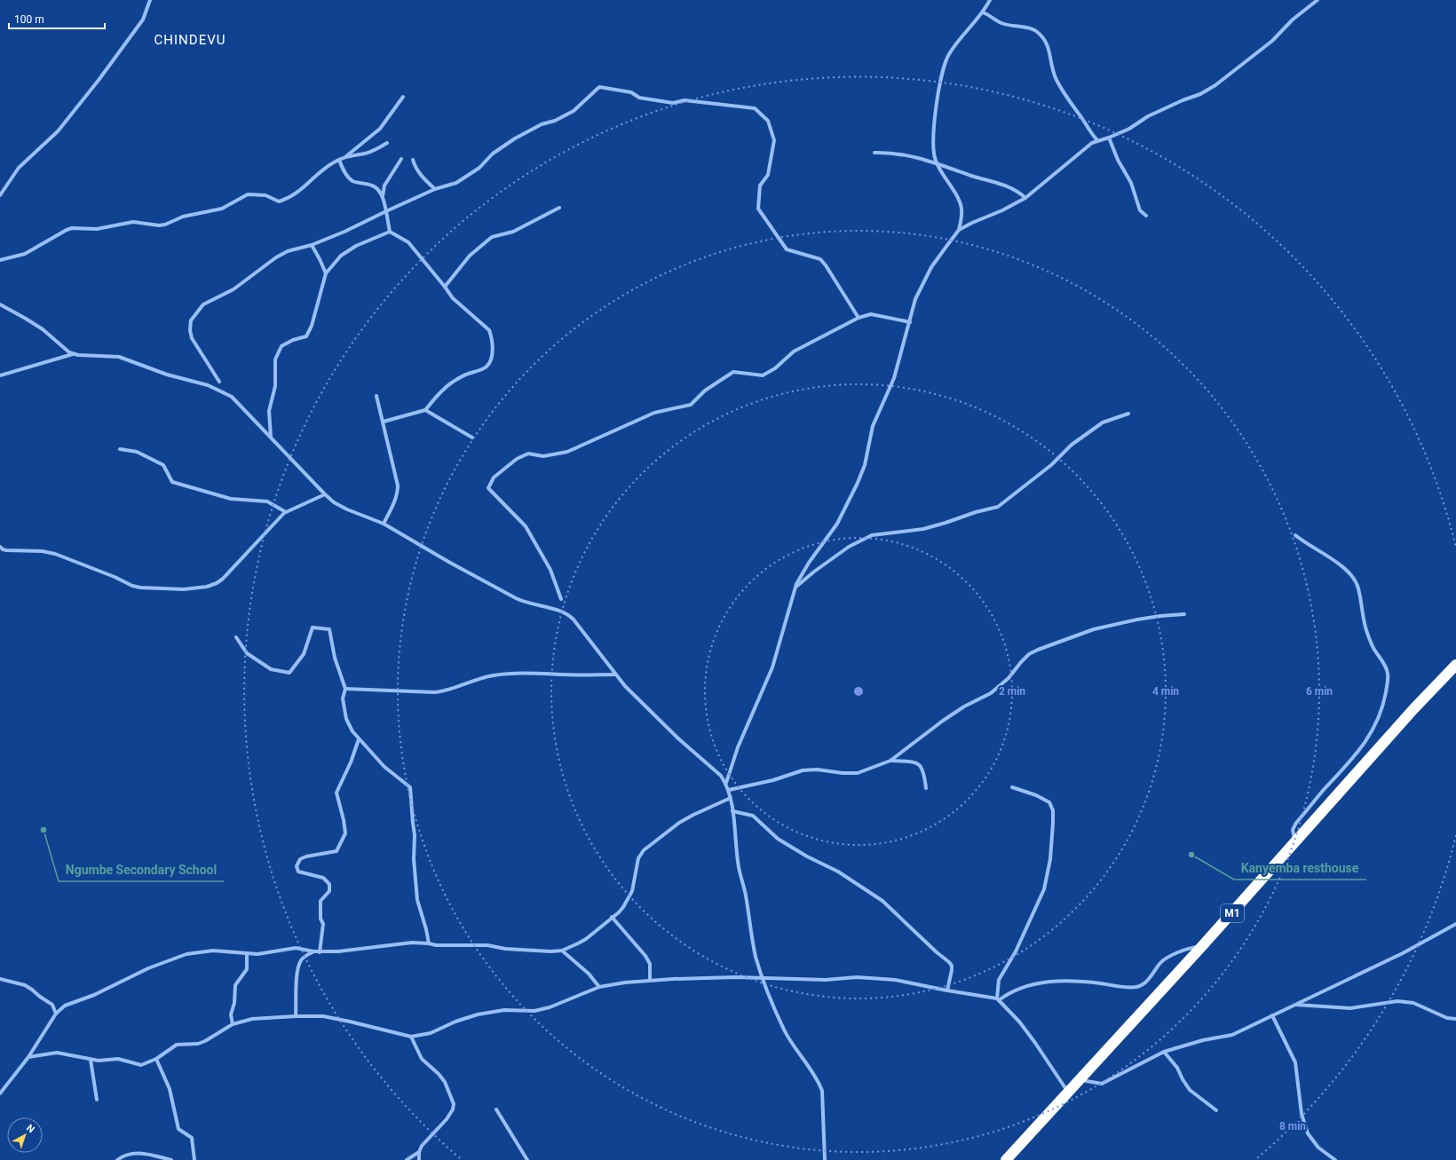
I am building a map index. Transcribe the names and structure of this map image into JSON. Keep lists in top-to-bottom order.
{
  "streets": {
    "highway": ["M1"]
  },
  "districts": ["CHINDEVU"],
  "places": ["Ngumbe Secondary School", "Kanyemba resthouse"],
  "scale_bar": "100 m",
  "north": "top right",
  "rings": [
    "2 min",
    "4 min",
    "6 min",
    "8 min"
  ]
}
